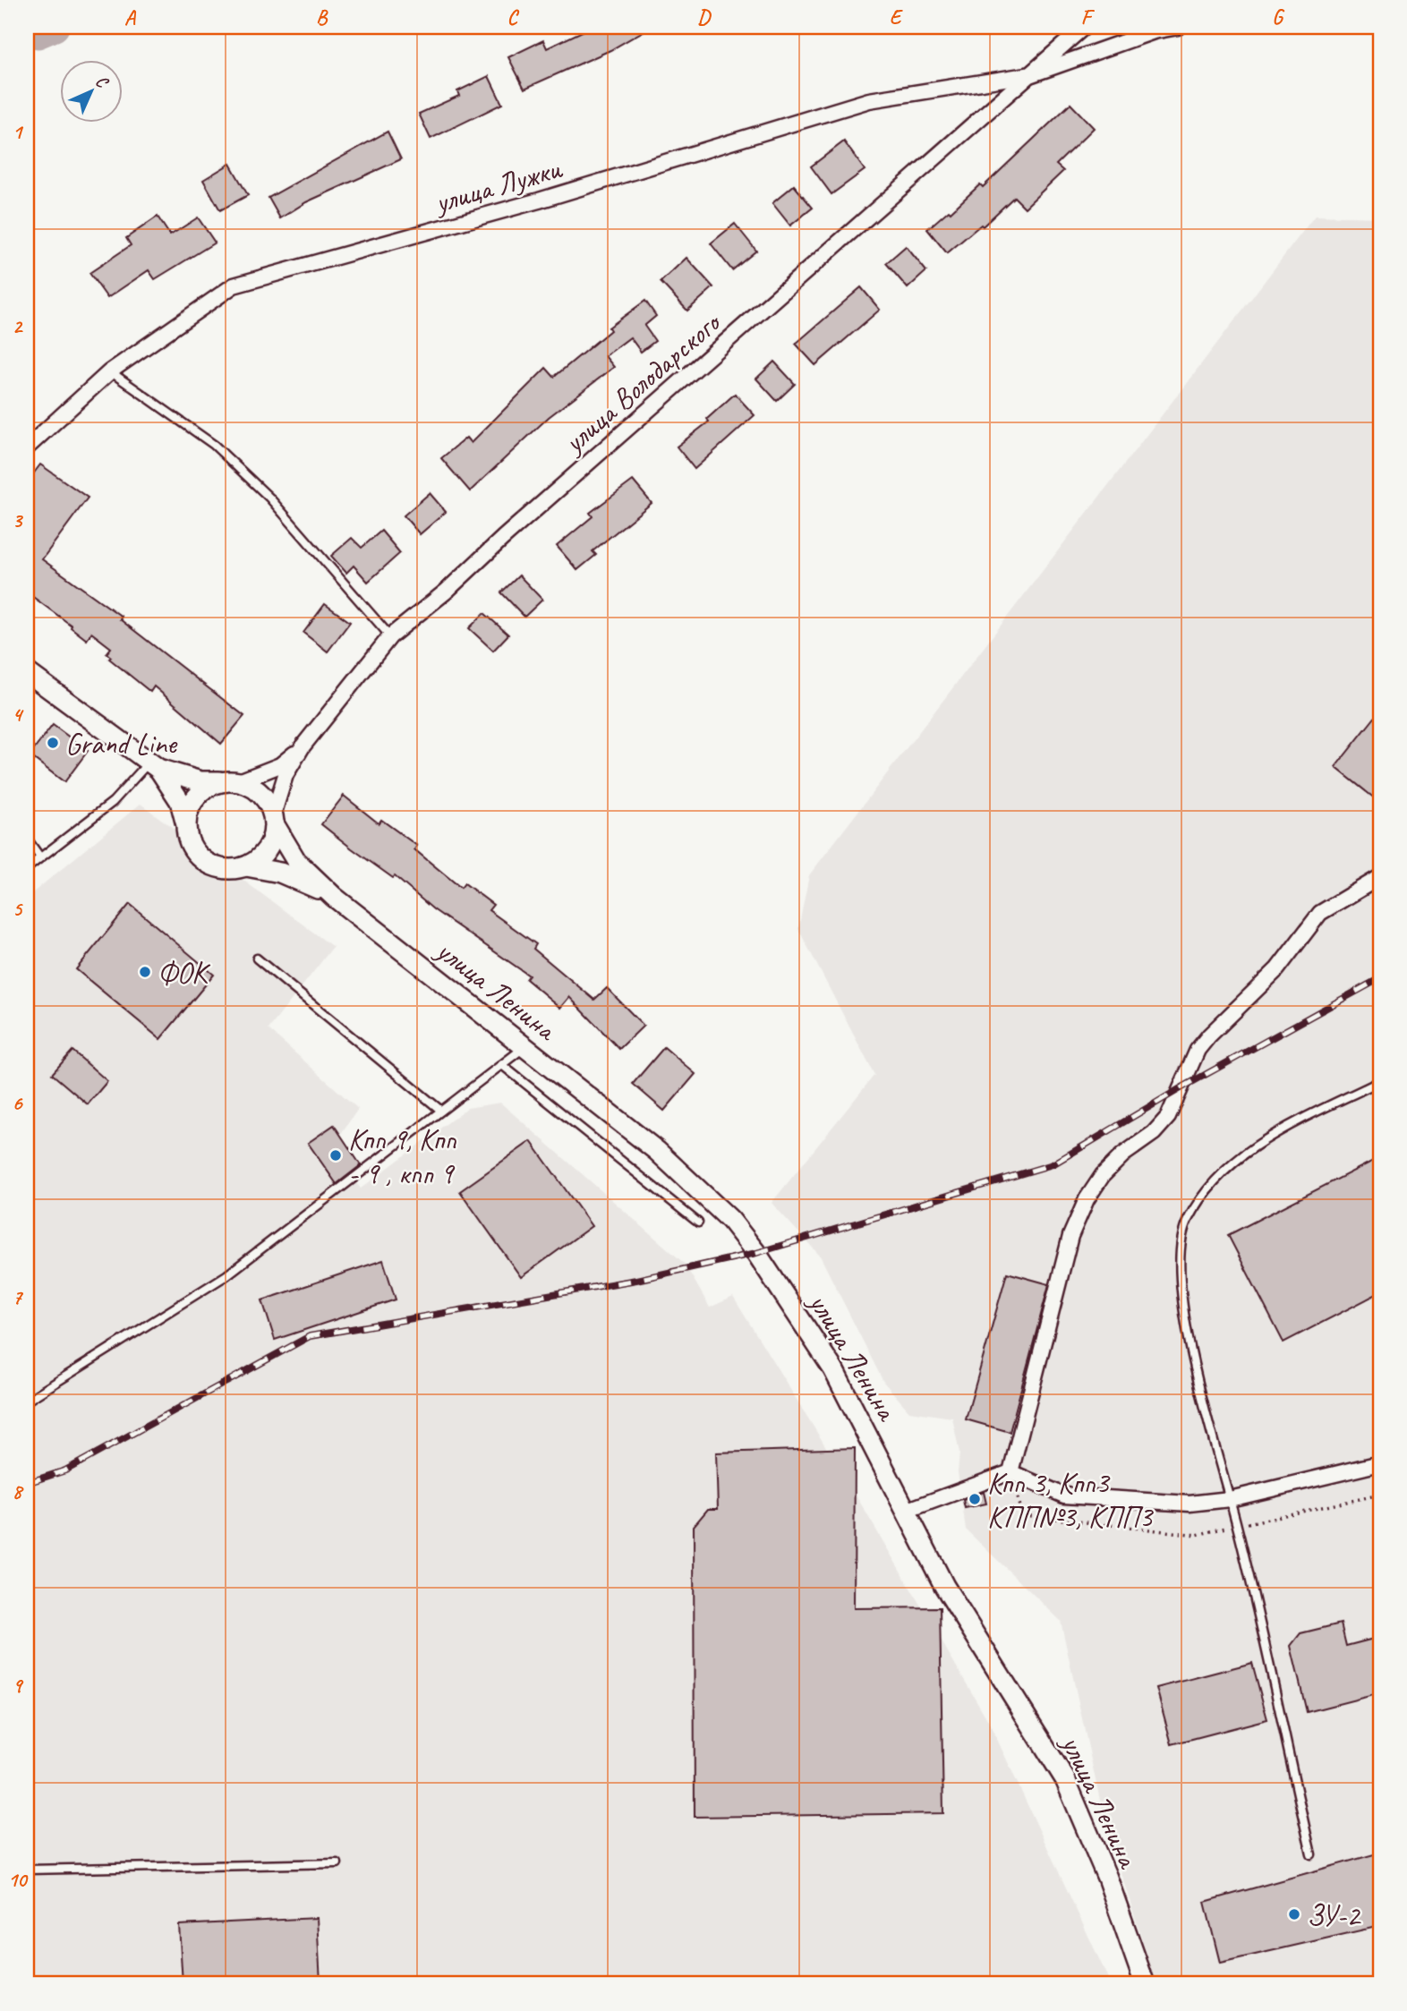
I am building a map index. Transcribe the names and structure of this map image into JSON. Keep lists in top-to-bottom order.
{
  "streets": {
    "street": ["улица Лужки", "улица Володарского", "улица Ленина"]
  },
  "crossings": [
    ["улица Лужки", "улица Володарского"]
  ],
  "places": [
    "Grand Line",
    "ФОК",
    "Кпп 9, Кпп - 9 , кпп 9",
    "Кпп 3, Кпп3 КПП№3, КПП3",
    "ЗУ-2"
  ],
  "north": "top right",
  "grid": {
    "columns": [
      "A",
      "B",
      "C",
      "D",
      "E",
      "F",
      "G"
    ],
    "rows": [
      "1",
      "2",
      "3",
      "4",
      "5",
      "6",
      "7",
      "8",
      "9",
      "10"
    ]
  }
}
